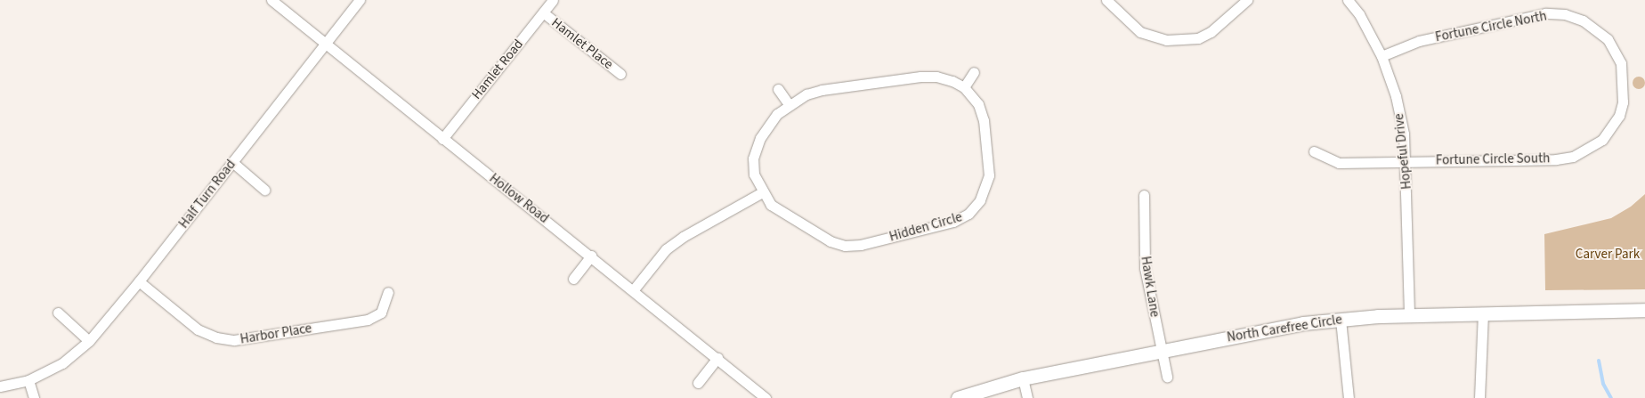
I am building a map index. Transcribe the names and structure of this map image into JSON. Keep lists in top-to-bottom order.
{
  "streets": {
    "main road": ["North Carefree Circle"],
    "street": [
      "Fortune Circle North",
      "Hamlet Place",
      "Hamlet Road",
      "Hopeful Drive",
      "Fortune Circle South",
      "Half Turn Road",
      "Hollow Road",
      "Hidden Circle",
      "Hawk Lane",
      "Harbor Place"
    ]
  },
  "crossings": [
    ["Fortune Circle North", "Hopeful Drive"],
    ["Fortune Circle North", "Fortune Circle South"],
    ["Hamlet Place", "Hamlet Road"],
    ["Hamlet Road", "Hollow Road"],
    ["Hopeful Drive", "Fortune Circle South"],
    ["Hopeful Drive", "North Carefree Circle"],
    ["Half Turn Road", "Hollow Road"],
    ["Half Turn Road", "Harbor Place"],
    ["Hawk Lane", "North Carefree Circle"]
  ],
  "parks": ["Carver Park"]
}
